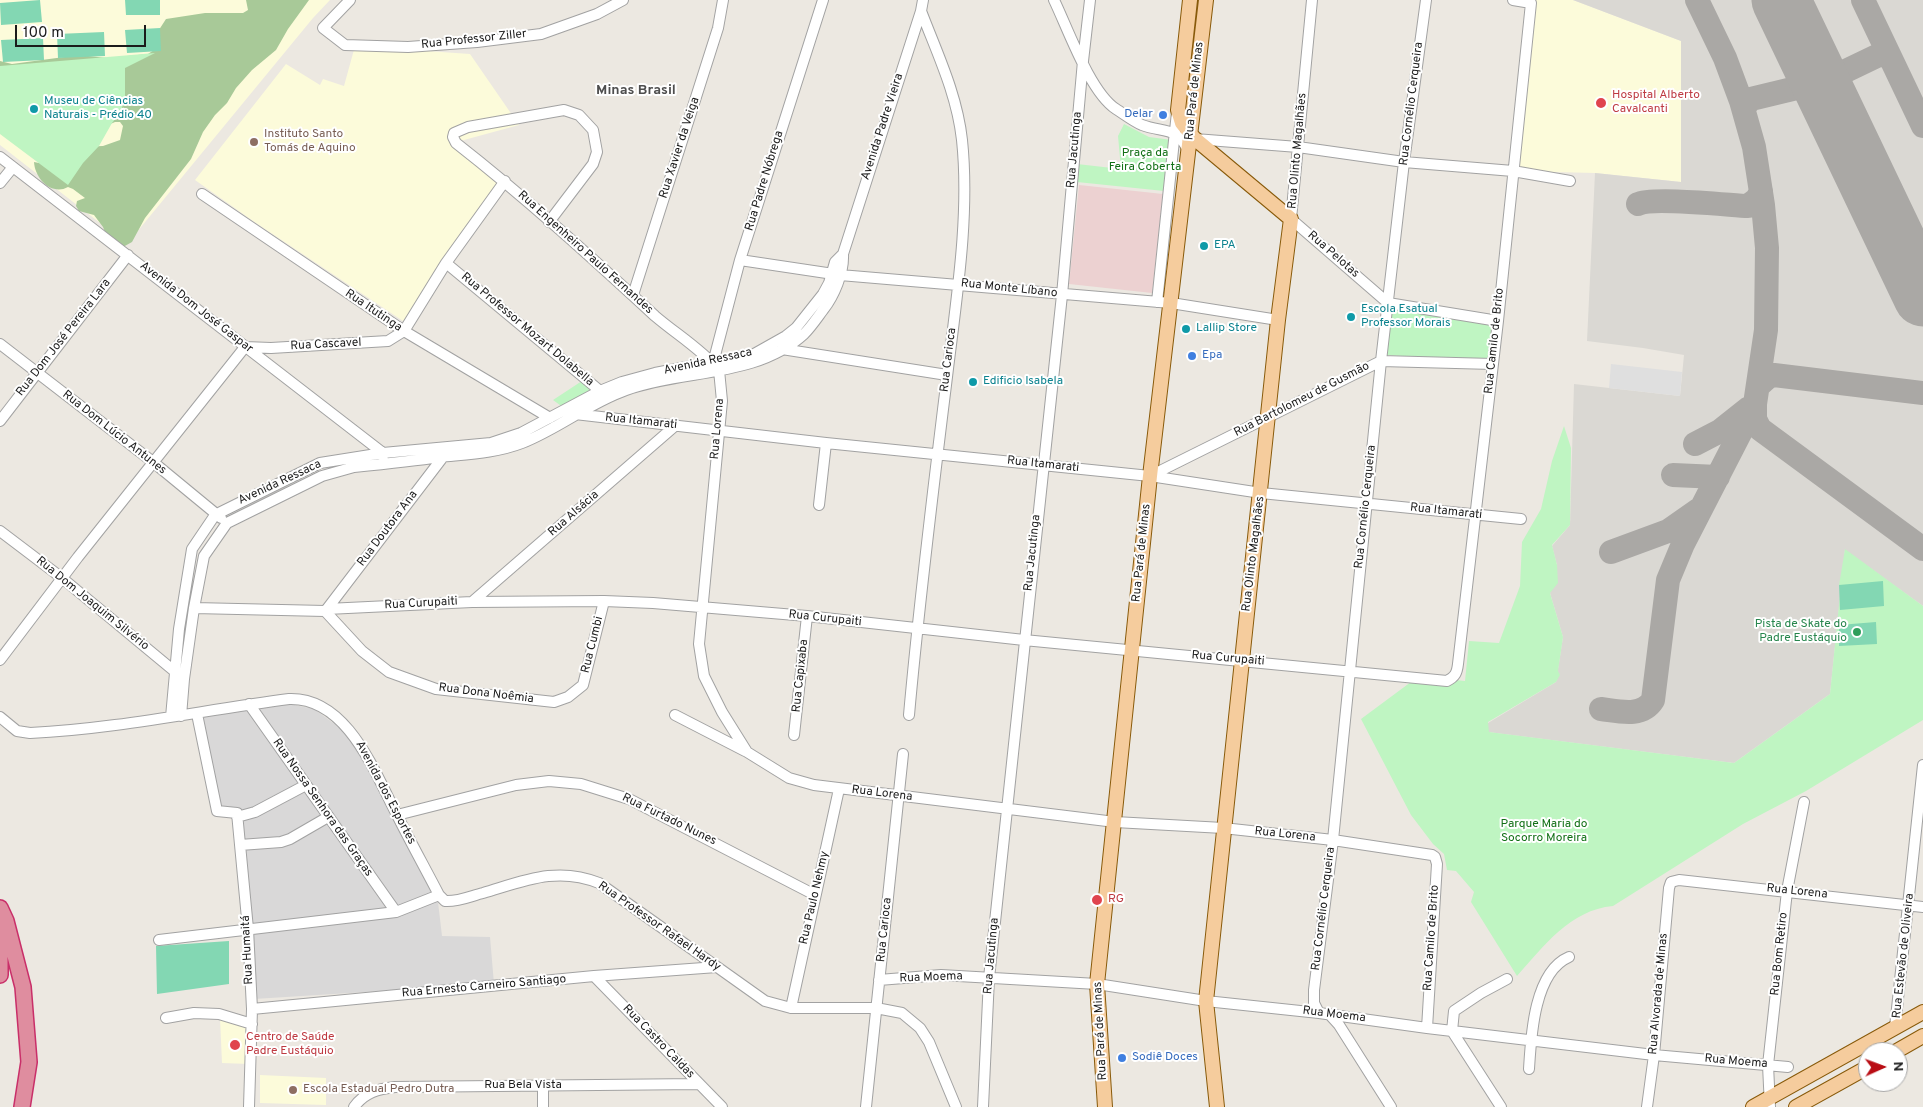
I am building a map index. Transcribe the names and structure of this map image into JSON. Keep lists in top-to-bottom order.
{
  "streets": {
    "main road": ["Rua Pará de Minas", "Rua Olinto Magalhães", "Rua Pelotas"],
    "street": [
      "Rua Professor Ziller",
      "Rua Cornélio Cerqueira",
      "Avenida Padre Vieira",
      "Rua Xavier da Veiga",
      "Rua Jacutinga",
      "Rua Padre Nóbrega",
      "Rua Engenheiro Paulo Fernandes",
      "Rua Monte Líbano",
      "Avenida Dom José Gaspar",
      "Rua Itutinga",
      "Rua Professor Mozart Dolabella",
      "Rua Dom José Pereira Lara",
      "Rua Camilo de Brito",
      "Rua Cascavel",
      "Rua Carioca",
      "Avenida Ressaca",
      "Rua Bartolomeu de Gusmão",
      "Rua Itamarati",
      "Rua Lorena",
      "Rua Dom Lúcio Antunes",
      "Rua Alsácia",
      "Rua Doutora Ana",
      "Rua Dom Joaquim Silvério",
      "Rua Curupaiti",
      "Rua Cumbi",
      "Rua Capixaba",
      "Rua Dona Noêmia",
      "Avenida dos Esportes",
      "Rua Nossa Senhora das Graças",
      "Rua Furtado Nunes",
      "Rua Paulo Nehmy",
      "Rua Professor Rafael Hardy",
      "Rua Humaitá",
      "Rua Bom Retiro",
      "Rua Estevão de Oliveira",
      "Rua Moema",
      "Rua Ernesto Carneiro Santiago",
      "Rua Alvorada de Minas",
      "Rua Castro Caldas",
      "Rua Bela Vista"
    ]
  },
  "crossings": [
    ["Rua Pará de Minas", "Rua Pelotas"],
    ["Rua Pará de Minas", "Rua Monte Líbano"],
    ["Rua Pará de Minas", "Rua Bartolomeu de Gusmão"],
    ["Rua Pará de Minas", "Rua Itamarati"],
    ["Rua Pará de Minas", "Rua Lorena"],
    ["Rua Pará de Minas", "Rua Curupaiti"],
    ["Rua Pará de Minas", "Rua Moema"],
    ["Rua Cornélio Cerqueira", "Rua Pelotas"],
    ["Rua Cornélio Cerqueira", "Rua Bartolomeu de Gusmão"],
    ["Rua Cornélio Cerqueira", "Rua Itamarati"],
    ["Rua Cornélio Cerqueira", "Rua Lorena"],
    ["Rua Cornélio Cerqueira", "Rua Curupaiti"],
    ["Rua Cornélio Cerqueira", "Rua Moema"],
    ["Avenida Padre Vieira", "Rua Carioca"],
    ["Avenida Padre Vieira", "Avenida Ressaca"],
    ["Rua Xavier da Veiga", "Rua Engenheiro Paulo Fernandes"],
    ["Rua Jacutinga", "Rua Monte Líbano"],
    ["Rua Jacutinga", "Rua Itamarati"],
    ["Rua Jacutinga", "Rua Lorena"],
    ["Rua Jacutinga", "Rua Curupaiti"],
    ["Rua Jacutinga", "Rua Moema"],
    ["Rua Olinto Magalhães", "Rua Pelotas"],
    ["Rua Olinto Magalhães", "Rua Monte Líbano"],
    ["Rua Olinto Magalhães", "Rua Bartolomeu de Gusmão"],
    ["Rua Olinto Magalhães", "Rua Itamarati"],
    ["Rua Olinto Magalhães", "Rua Lorena"],
    ["Rua Olinto Magalhães", "Rua Curupaiti"],
    ["Rua Olinto Magalhães", "Rua Moema"],
    ["Rua Padre Nóbrega", "Rua Engenheiro Paulo Fernandes"],
    ["Rua Padre Nóbrega", "Rua Monte Líbano"],
    ["Rua Padre Nóbrega", "Avenida Ressaca"],
    ["Rua Padre Nóbrega", "Rua Lorena"],
    ["Rua Engenheiro Paulo Fernandes", "Avenida Ressaca"],
    ["Rua Engenheiro Paulo Fernandes", "Rua Lorena"],
    ["Rua Monte Líbano", "Rua Carioca"],
    ["Rua Monte Líbano", "Avenida Ressaca"],
    ["Avenida Dom José Gaspar", "Rua Dom José Pereira Lara"],
    ["Avenida Dom José Gaspar", "Rua Cascavel"],
    ["Avenida Dom José Gaspar", "Avenida Ressaca"],
    ["Rua Itutinga", "Rua Cascavel"],
    ["Rua Itutinga", "Avenida Ressaca"],
    ["Rua Professor Mozart Dolabella", "Avenida Ressaca"],
    ["Rua Dom José Pereira Lara", "Rua Dom Lúcio Antunes"],
    ["Rua Camilo de Brito", "Rua Bartolomeu de Gusmão"],
    ["Rua Camilo de Brito", "Rua Itamarati"],
    ["Rua Camilo de Brito", "Rua Lorena"],
    ["Rua Camilo de Brito", "Rua Curupaiti"],
    ["Rua Camilo de Brito", "Rua Moema"],
    ["Rua Carioca", "Rua Itamarati"],
    ["Rua Carioca", "Rua Lorena"],
    ["Rua Carioca", "Rua Curupaiti"],
    ["Rua Carioca", "Rua Professor Rafael Hardy"],
    ["Rua Carioca", "Rua Moema"],
    ["Avenida Ressaca", "Rua Itamarati"],
    ["Avenida Ressaca", "Rua Lorena"],
    ["Avenida Ressaca", "Rua Dom Lúcio Antunes"],
    ["Avenida Ressaca", "Rua Doutora Ana"],
    ["Avenida Ressaca", "Rua Dom Joaquim Silvério"],
    ["Avenida Ressaca", "Rua Curupaiti"],
    ["Avenida Ressaca", "Avenida dos Esportes"],
    ["Rua Bartolomeu de Gusmão", "Rua Itamarati"],
    ["Rua Itamarati", "Rua Lorena"],
    ["Rua Itamarati", "Rua Alsácia"],
    ["Rua Lorena", "Rua Curupaiti"],
    ["Rua Lorena", "Rua Paulo Nehmy"],
    ["Rua Lorena", "Rua Bom Retiro"],
    ["Rua Lorena", "Rua Estevão de Oliveira"],
    ["Rua Lorena", "Rua Alvorada de Minas"],
    ["Rua Alsácia", "Rua Curupaiti"],
    ["Rua Doutora Ana", "Rua Curupaiti"],
    ["Rua Doutora Ana", "Rua Dona Noêmia"],
    ["Rua Curupaiti", "Rua Cumbi"],
    ["Rua Curupaiti", "Rua Capixaba"],
    ["Rua Curupaiti", "Rua Dona Noêmia"],
    ["Rua Cumbi", "Rua Dona Noêmia"],
    ["Avenida dos Esportes", "Rua Nossa Senhora das Graças"],
    ["Avenida dos Esportes", "Rua Furtado Nunes"],
    ["Avenida dos Esportes", "Rua Professor Rafael Hardy"],
    ["Rua Furtado Nunes", "Rua Paulo Nehmy"],
    ["Rua Paulo Nehmy", "Rua Professor Rafael Hardy"],
    ["Rua Professor Rafael Hardy", "Rua Ernesto Carneiro Santiago"],
    ["Rua Humaitá", "Rua Ernesto Carneiro Santiago"],
    ["Rua Bom Retiro", "Rua Moema"],
    ["Rua Moema", "Rua Alvorada de Minas"],
    ["Rua Ernesto Carneiro Santiago", "Rua Castro Caldas"],
    ["Rua Castro Caldas", "Rua Bela Vista"]
  ],
  "districts": ["Minas Brasil"],
  "parks": ["Praça da Feira Coberta", "Parque Maria do Socorro Moreira"],
  "places": [
    "Hospital Alberto Cavalcanti",
    "Museu de Ciências Naturais - Prédio 40",
    "Delar",
    "Instituto Santo Tomás de Aquino",
    "EPA",
    "Escola Esatual Professor Morais",
    "Lallip Store",
    "Epa",
    "Edificio Isabela",
    "Pista de Skate do Padre Eustáquio",
    "RG",
    "Centro de Saúde Padre Eustáquio",
    "Sodiê Doces",
    "Escola Estadual Pedro Dutra"
  ],
  "scale_bar": "100 m",
  "north": "right"
}
